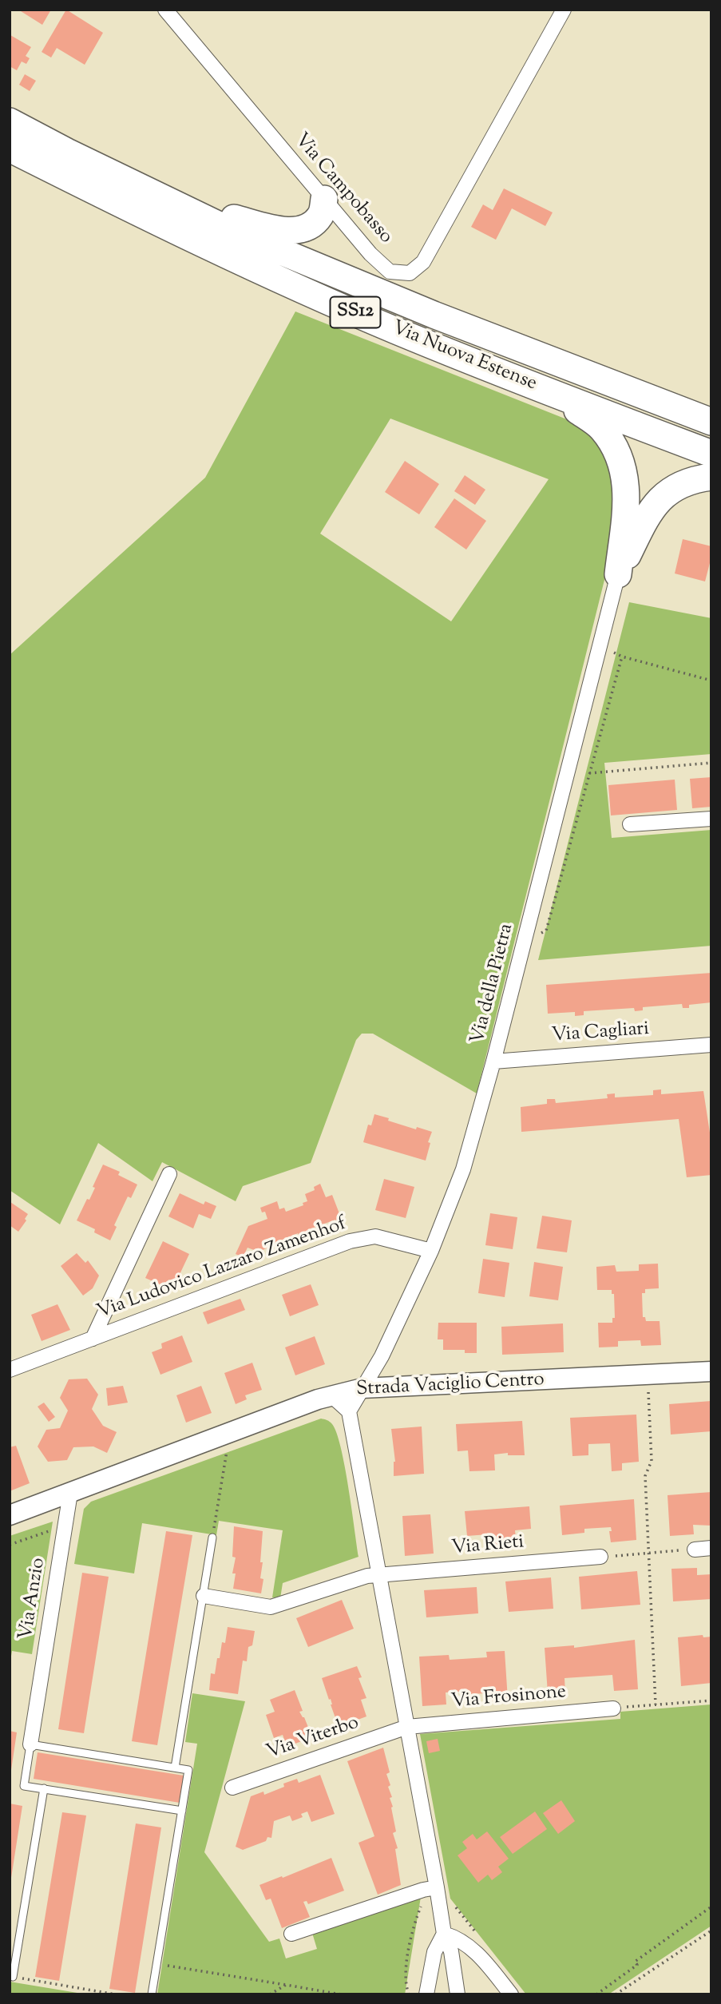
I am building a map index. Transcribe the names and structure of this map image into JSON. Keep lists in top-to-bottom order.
{
  "streets": {
    "highway": ["SS12", "Via Nuova Estense"],
    "street": [
      "Via Campobasso",
      "Via della Pietra",
      "Via Cagliari",
      "Via Ludovico Lazzaro Zamenhof",
      "Strada Vaciglio Centro",
      "Via Rieti",
      "Via Anzio",
      "Via Frosinone",
      "Via Viterbo"
    ]
  },
  "crossings": [
    ["Via della Pietra", "Via Cagliari"],
    ["Via della Pietra", "Via Ludovico Lazzaro Zamenhof"],
    ["Via della Pietra", "Strada Vaciglio Centro"],
    ["Strada Vaciglio Centro", "Via Anzio"],
    ["Via Frosinone", "Via Viterbo"]
  ]
}
